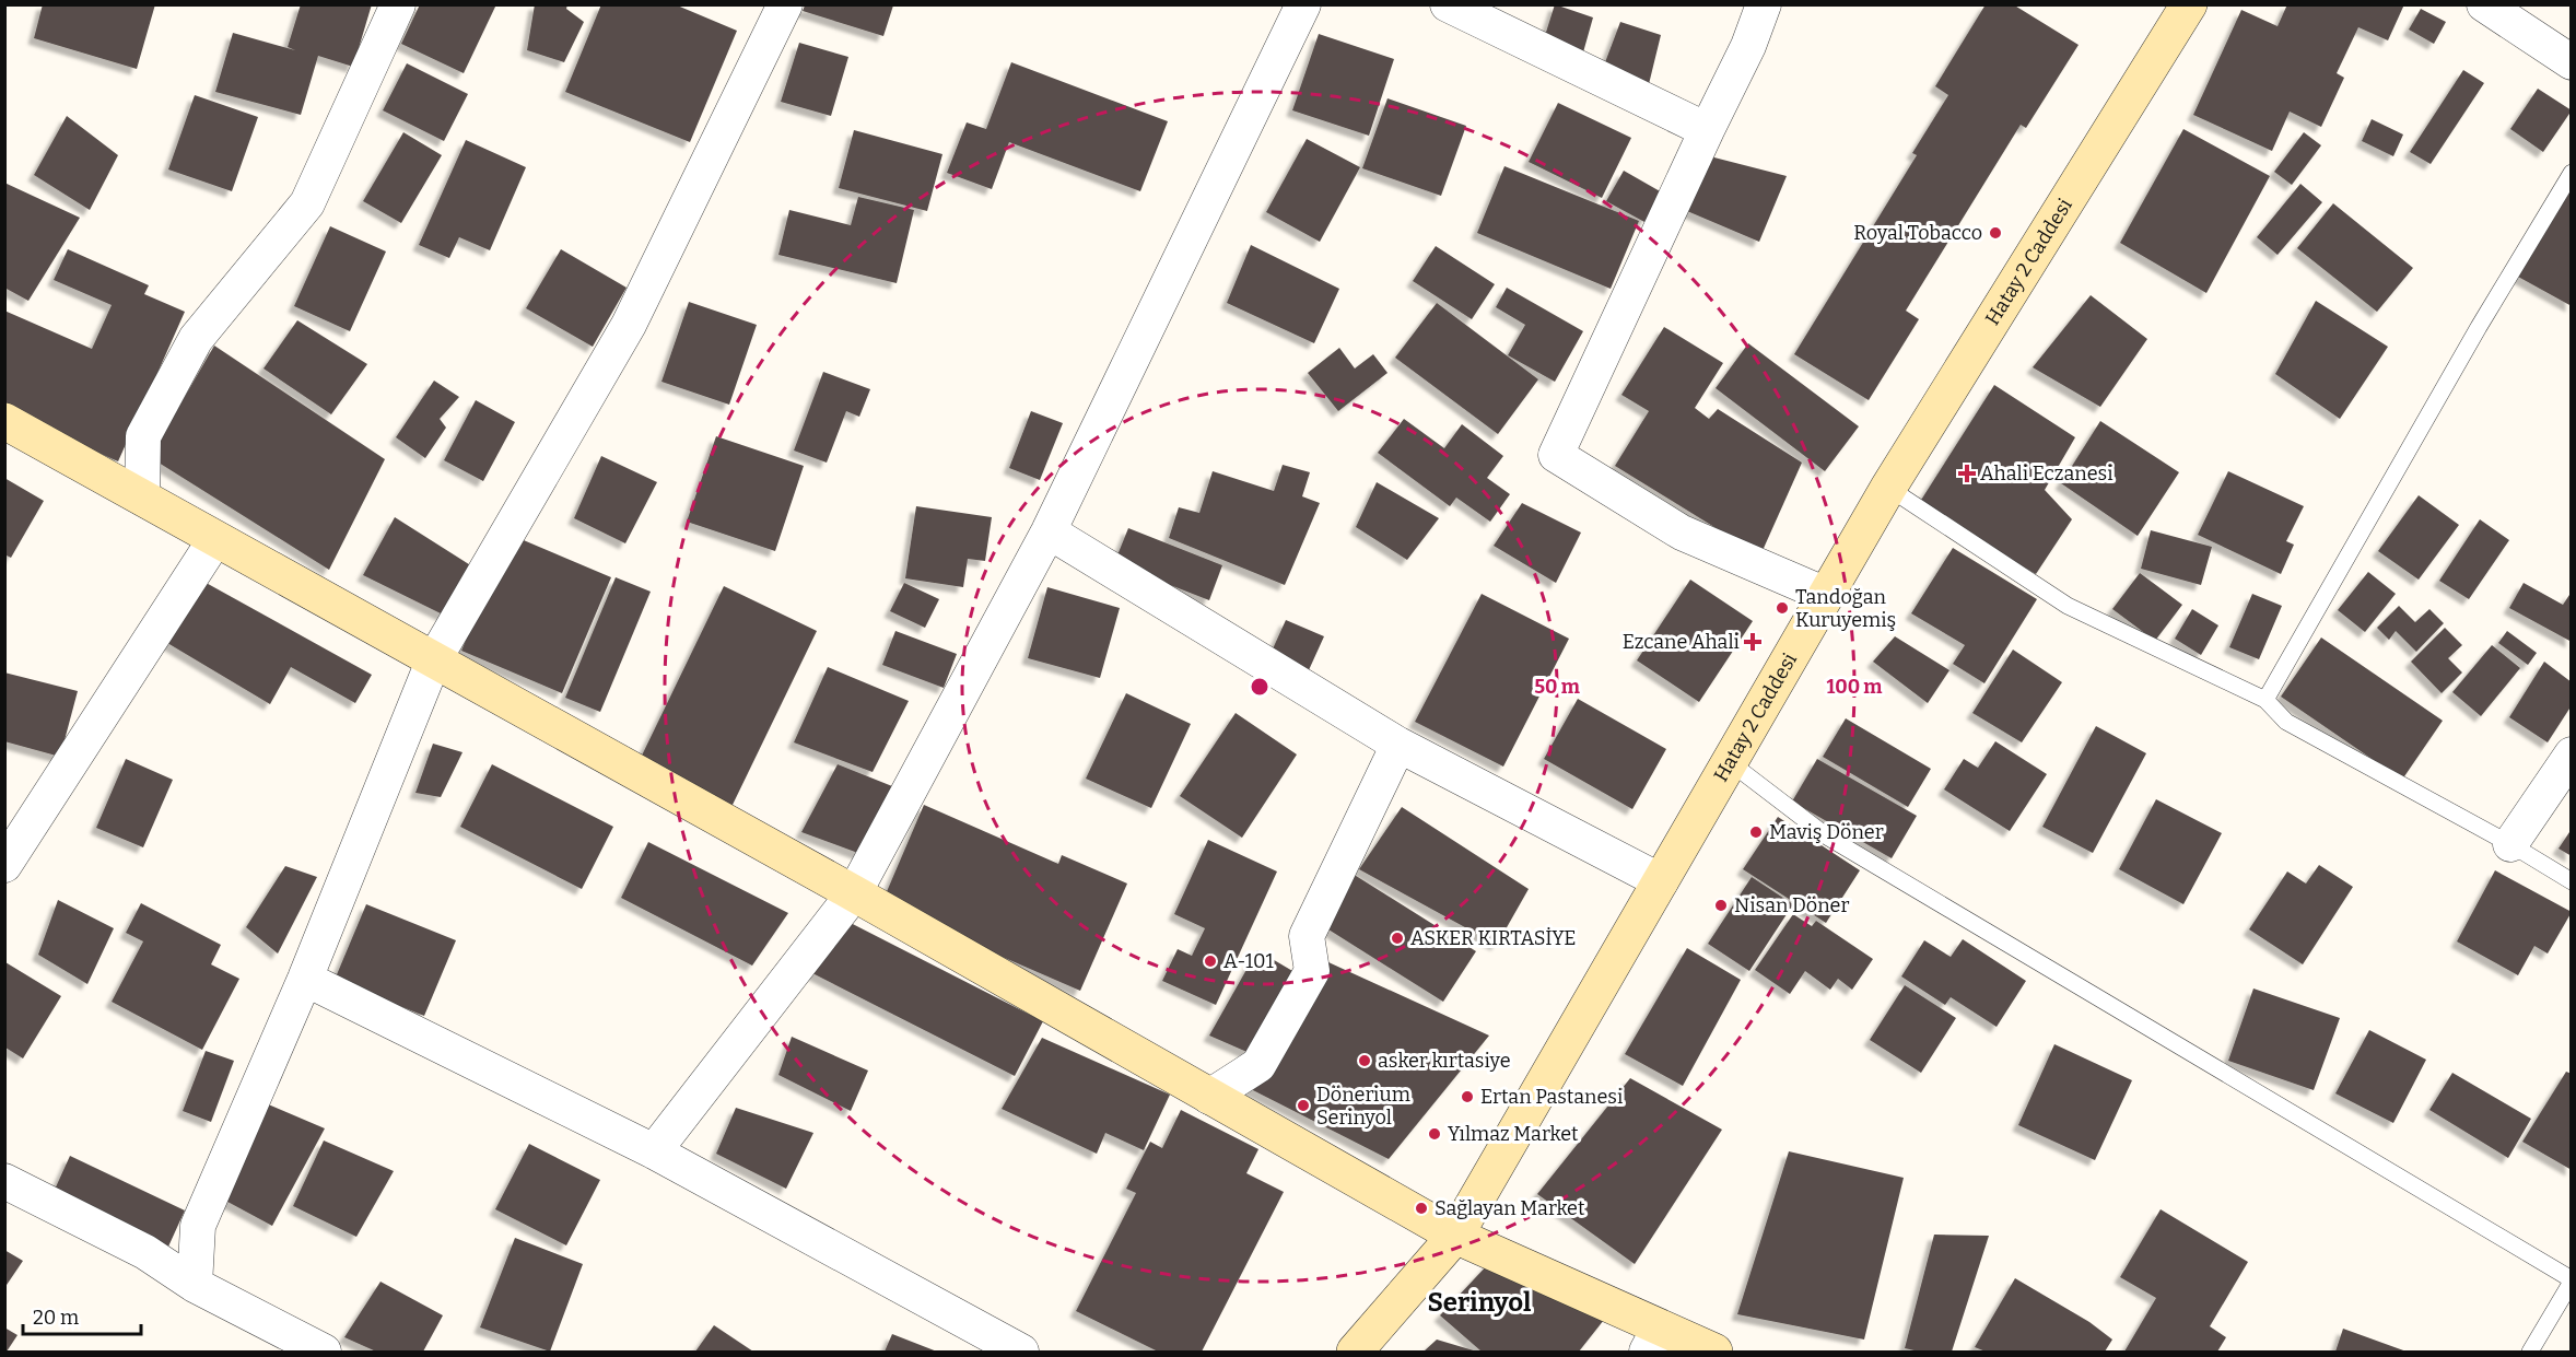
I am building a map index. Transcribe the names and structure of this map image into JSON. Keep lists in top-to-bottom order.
{
  "streets": {
    "street": ["Hatay 2 Caddesi"]
  },
  "districts": ["Serinyol"],
  "places": {
    "other": [
      "Royal Tobacco",
      "Tandoğan Kuruyemiş",
      "Maviş Döner",
      "Nisan Döner",
      "ASKER KIRTASİYE",
      "A-101",
      "asker kırtasiye",
      "Ertan Pastanesi",
      "Dönerium Serinyol",
      "Yılmaz Market",
      "Sağlayan Market"
    ],
    "health": ["Ahali Eczanesi", "Ezcane Ahali"]
  },
  "scale_bar": "20 m",
  "rings": ["50 m", "100 m"]
}
